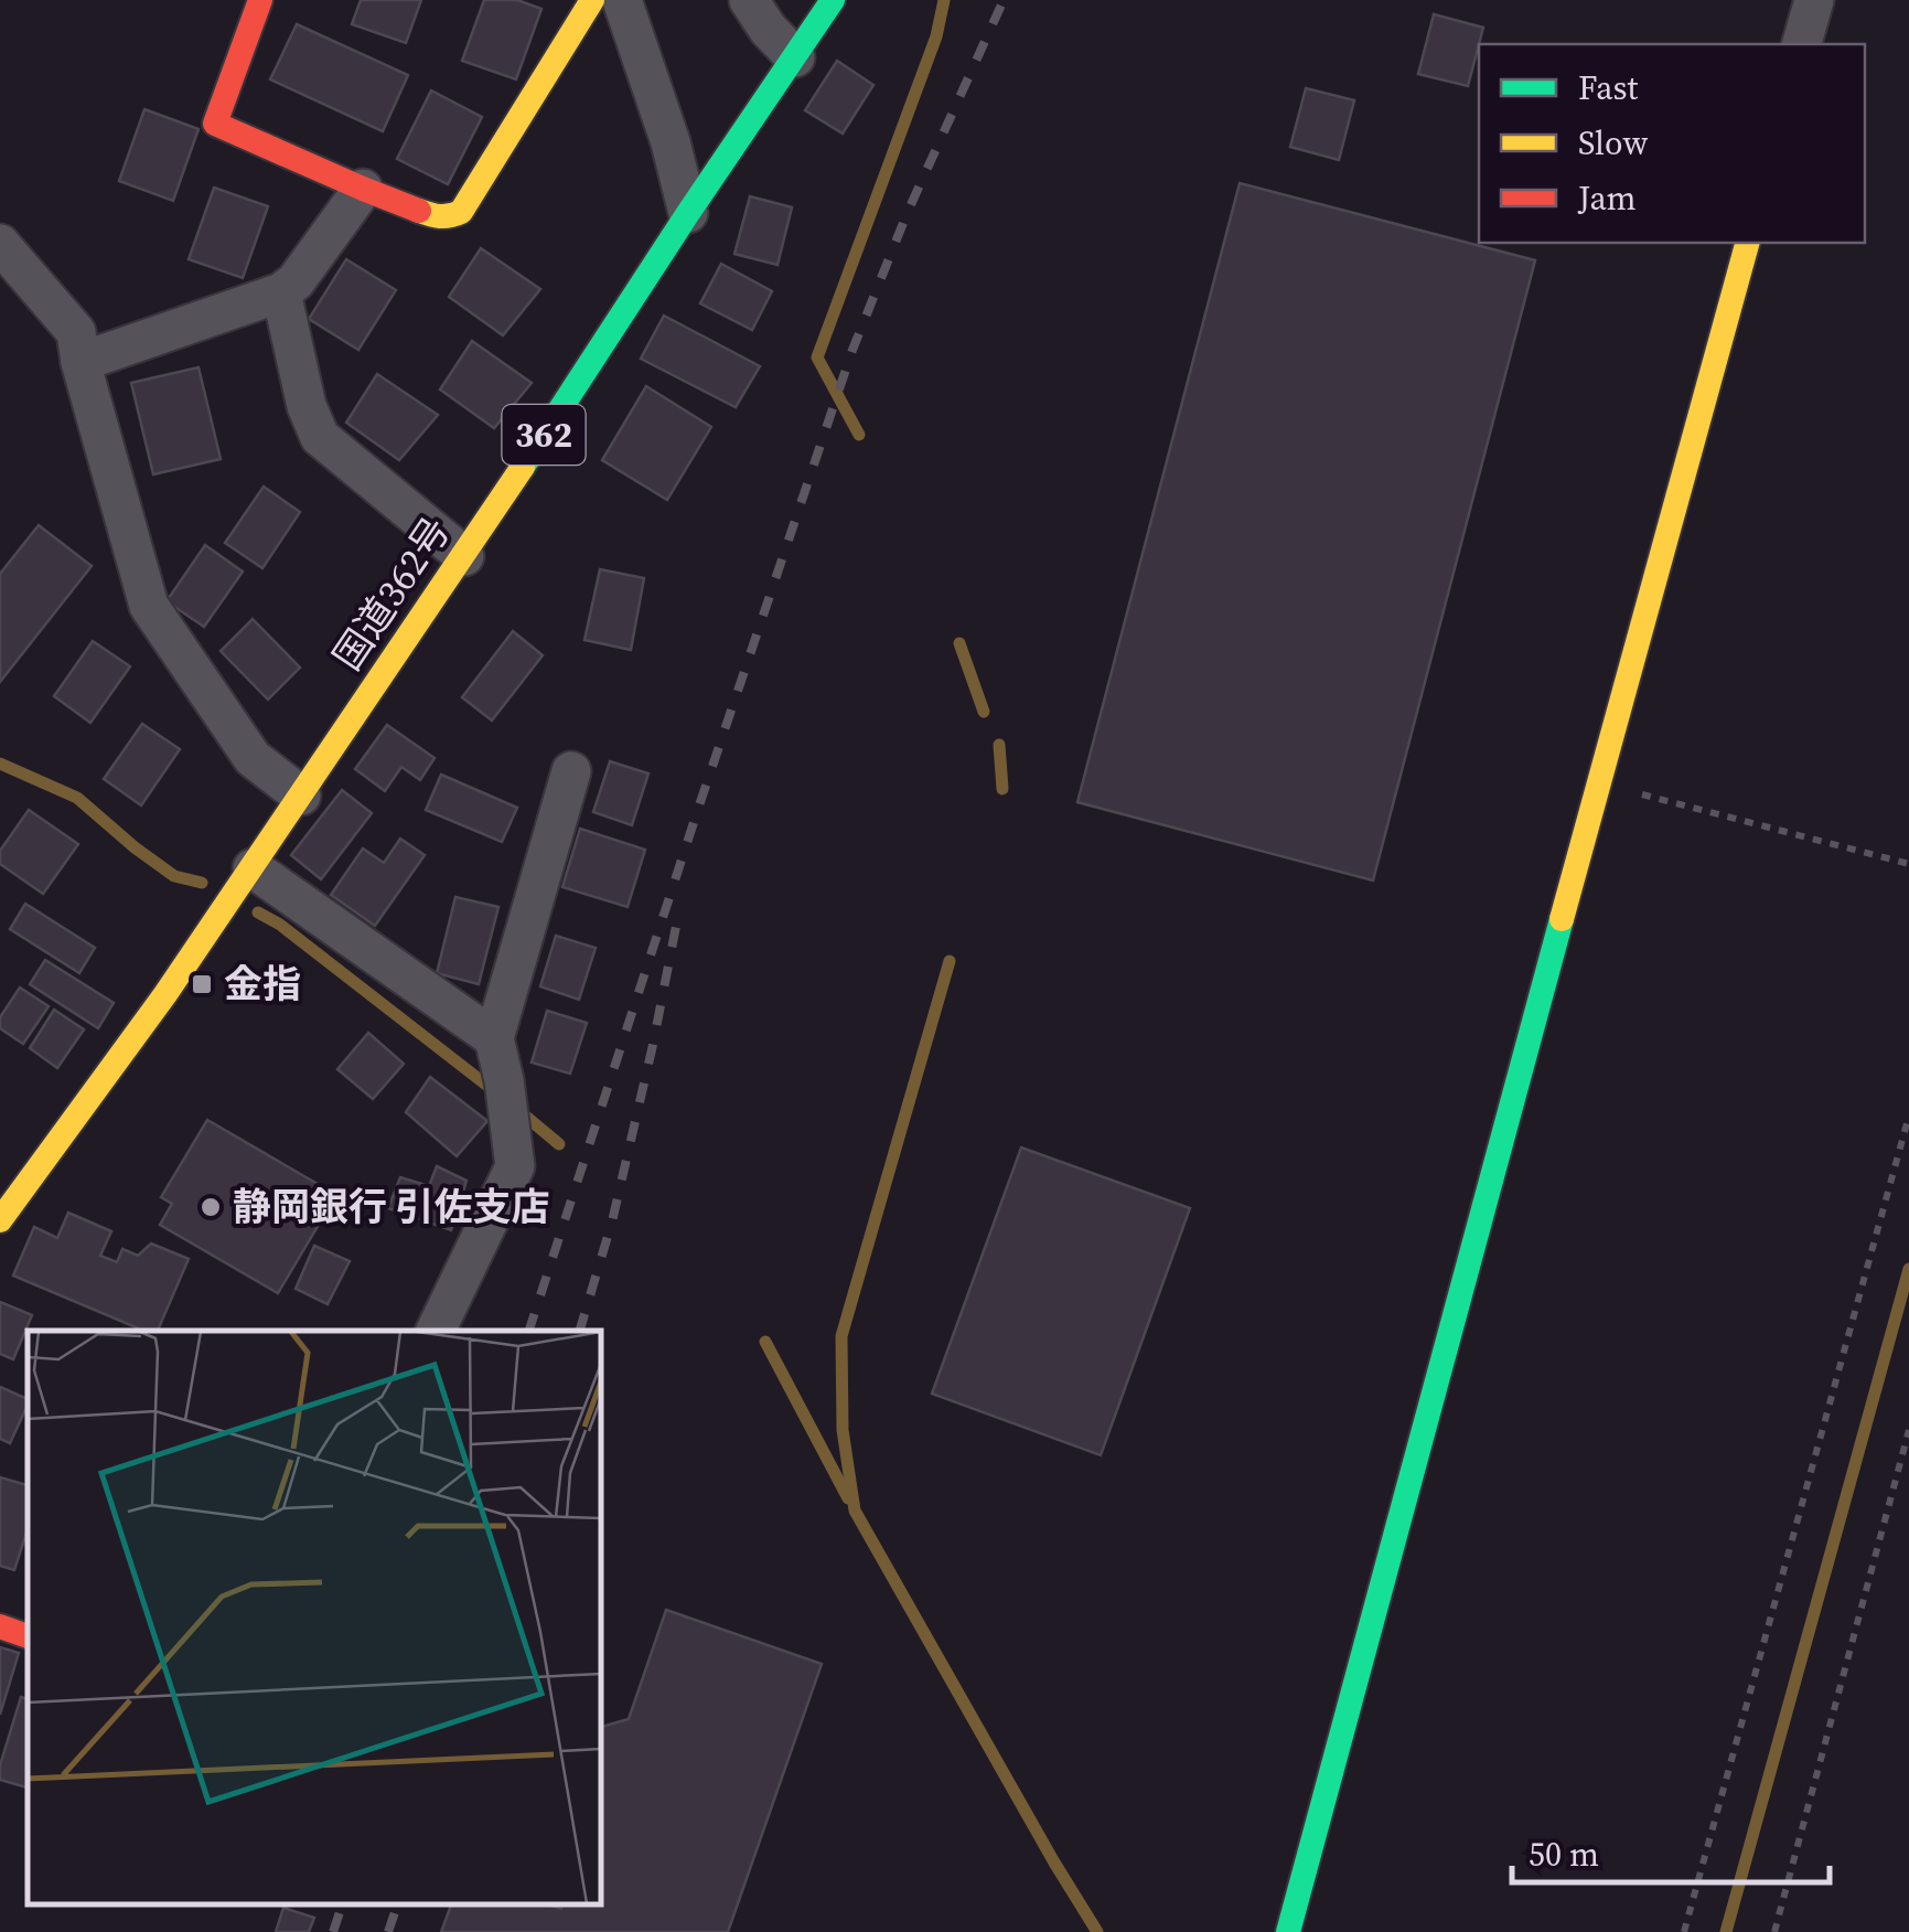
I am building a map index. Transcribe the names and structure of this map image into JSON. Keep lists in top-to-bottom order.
{
  "streets": {
    "main road": ["362", "国道362号"]
  },
  "places": {
    "transit": ["金指"],
    "other": ["静岡銀行 引佐支店"]
  },
  "legend": ["Fast", "Slow", "Jam"],
  "scale_bar": "50 m"
}
